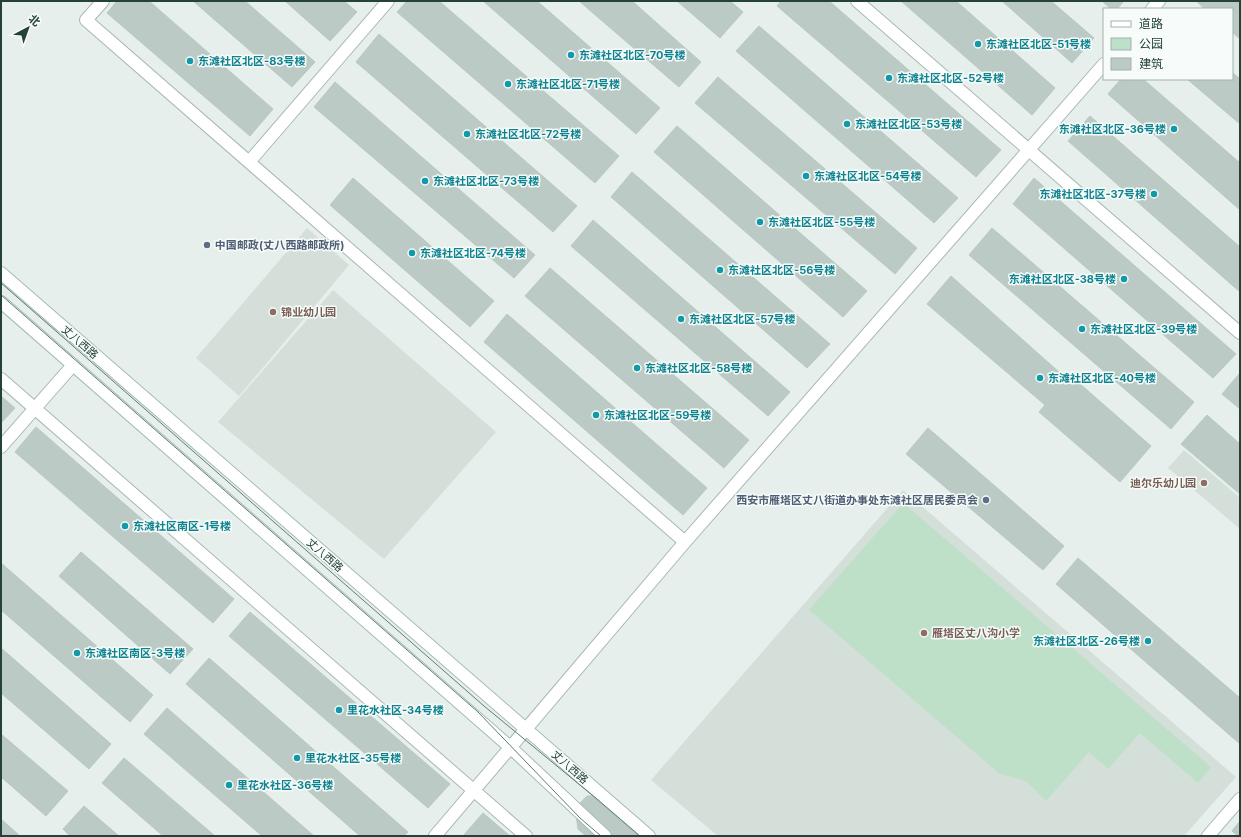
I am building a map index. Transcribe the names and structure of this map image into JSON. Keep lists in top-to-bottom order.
{
  "streets": {
    "street": ["丈八西路"]
  },
  "places": [
    "东滩社区北区-51号楼",
    "东滩社区北区-70号楼",
    "东滩社区北区-83号楼",
    "东滩社区北区-52号楼",
    "东滩社区北区-71号楼",
    "东滩社区北区-53号楼",
    "东滩社区北区-36号楼",
    "东滩社区北区-72号楼",
    "东滩社区北区-54号楼",
    "东滩社区北区-73号楼",
    "东滩社区北区-37号楼",
    "东滩社区北区-55号楼",
    "中国邮政(丈八西路邮政所)",
    "东滩社区北区-74号楼",
    "东滩社区北区-56号楼",
    "东滩社区北区-38号楼",
    "锦业幼儿园",
    "东滩社区北区-57号楼",
    "东滩社区北区-39号楼",
    "东滩社区北区-58号楼",
    "东滩社区北区-40号楼",
    "东滩社区北区-59号楼",
    "迪尔乐幼儿园",
    "西安市雁塔区丈八街道办事处东滩社区居民委员会",
    "东滩社区南区-1号楼",
    "雁塔区丈八沟小学",
    "东滩社区北区-26号楼",
    "东滩社区南区-3号楼",
    "里花水社区-34号楼",
    "里花水社区-35号楼",
    "里花水社区-36号楼"
  ],
  "legend": ["道路", "公园", "建筑"],
  "north": "top right"
}
